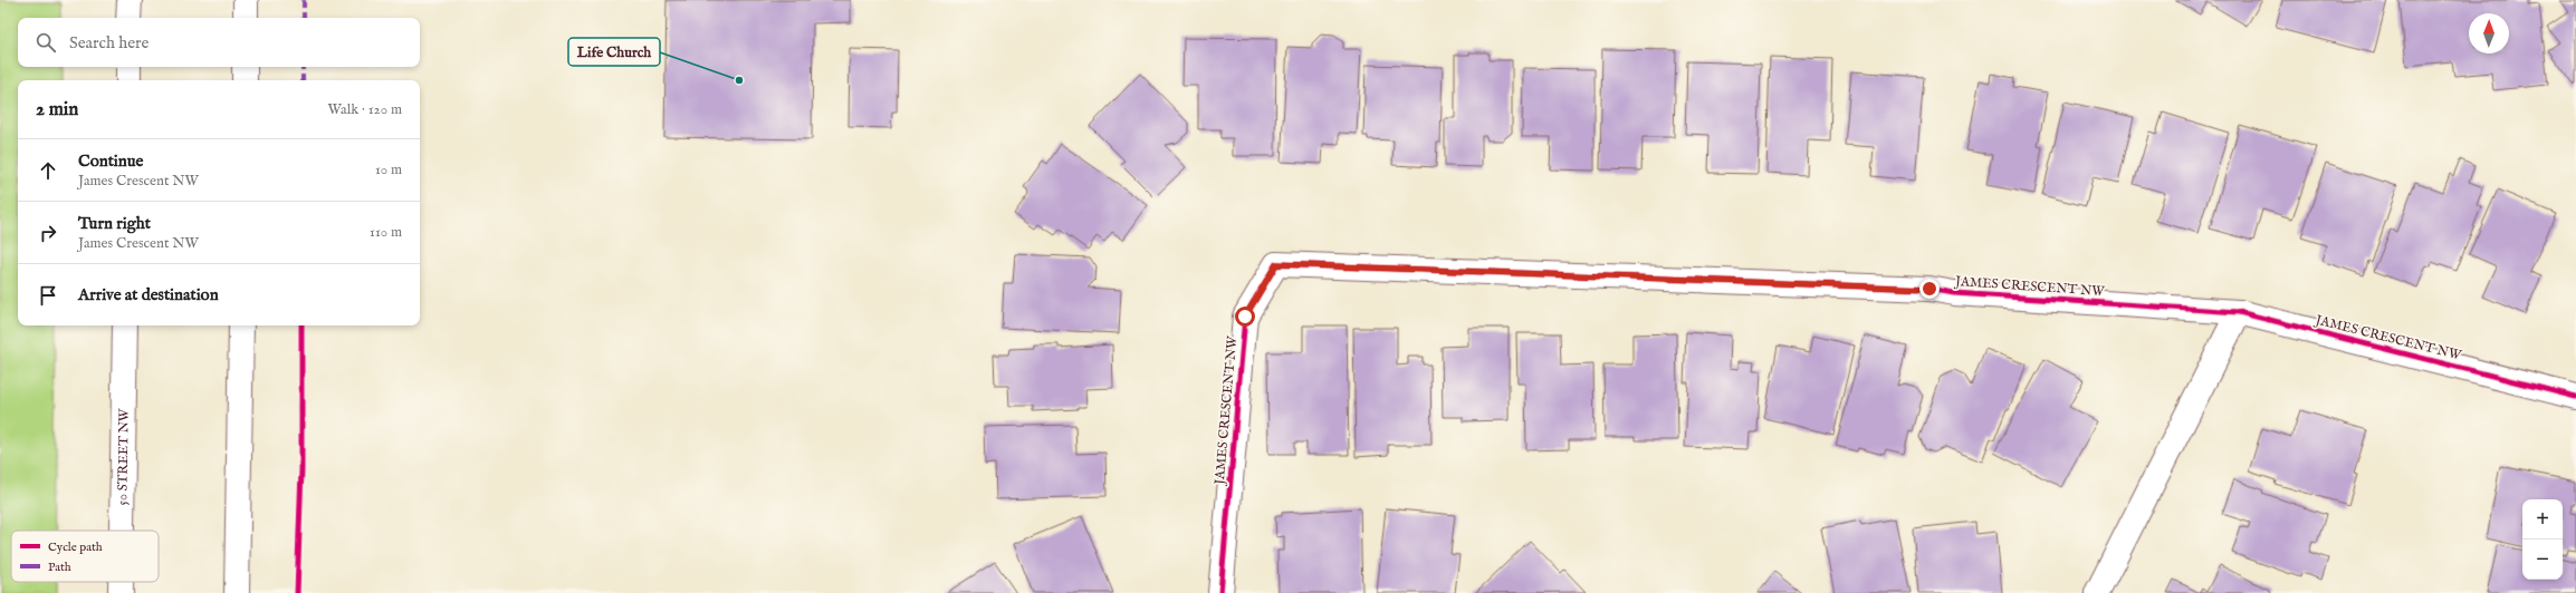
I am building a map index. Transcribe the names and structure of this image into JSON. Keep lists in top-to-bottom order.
{
  "streets": {
    "street": ["JAMES CRESCENT NW", "50 STREET NW"]
  },
  "places": ["Life Church"],
  "legend": ["Cycle path", "Path"],
  "north": "top",
  "page": {
    "search": "Search here",
    "heading": ["2 min", "Walk · 120 m"],
    "list": [
      ["Continue", "James Crescent NW", "10 m"],
      ["Turn right", "James Crescent NW", "110 m"],
      "Arrive at destination"
    ],
    "map_buttons": ["+", "−"]
  }
}
